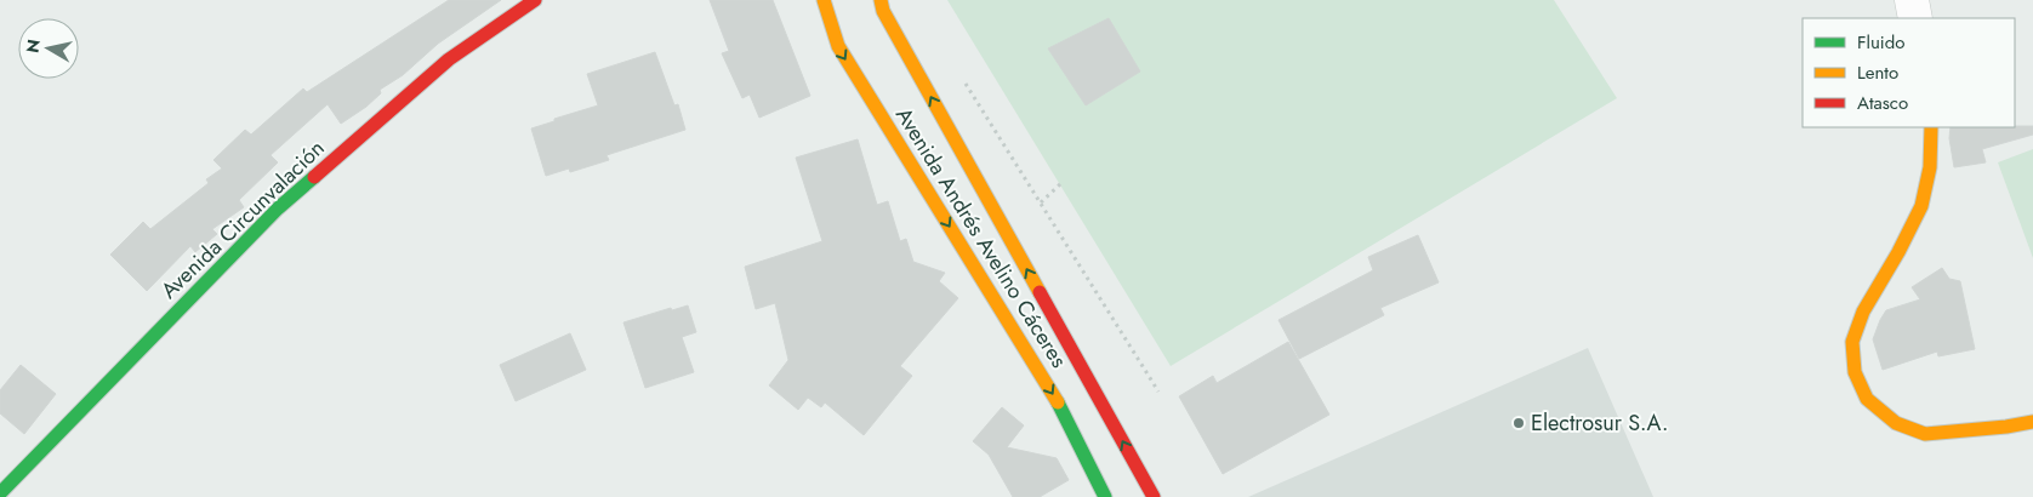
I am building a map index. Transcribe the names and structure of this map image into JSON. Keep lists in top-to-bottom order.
{
  "streets": {
    "main road": ["Avenida Circunvalación", "Avenida Andrés Avelino Cáceres"]
  },
  "places": ["Electrosur S.A."],
  "legend": ["Fluido", "Lento", "Atasco"],
  "north": "left"
}
